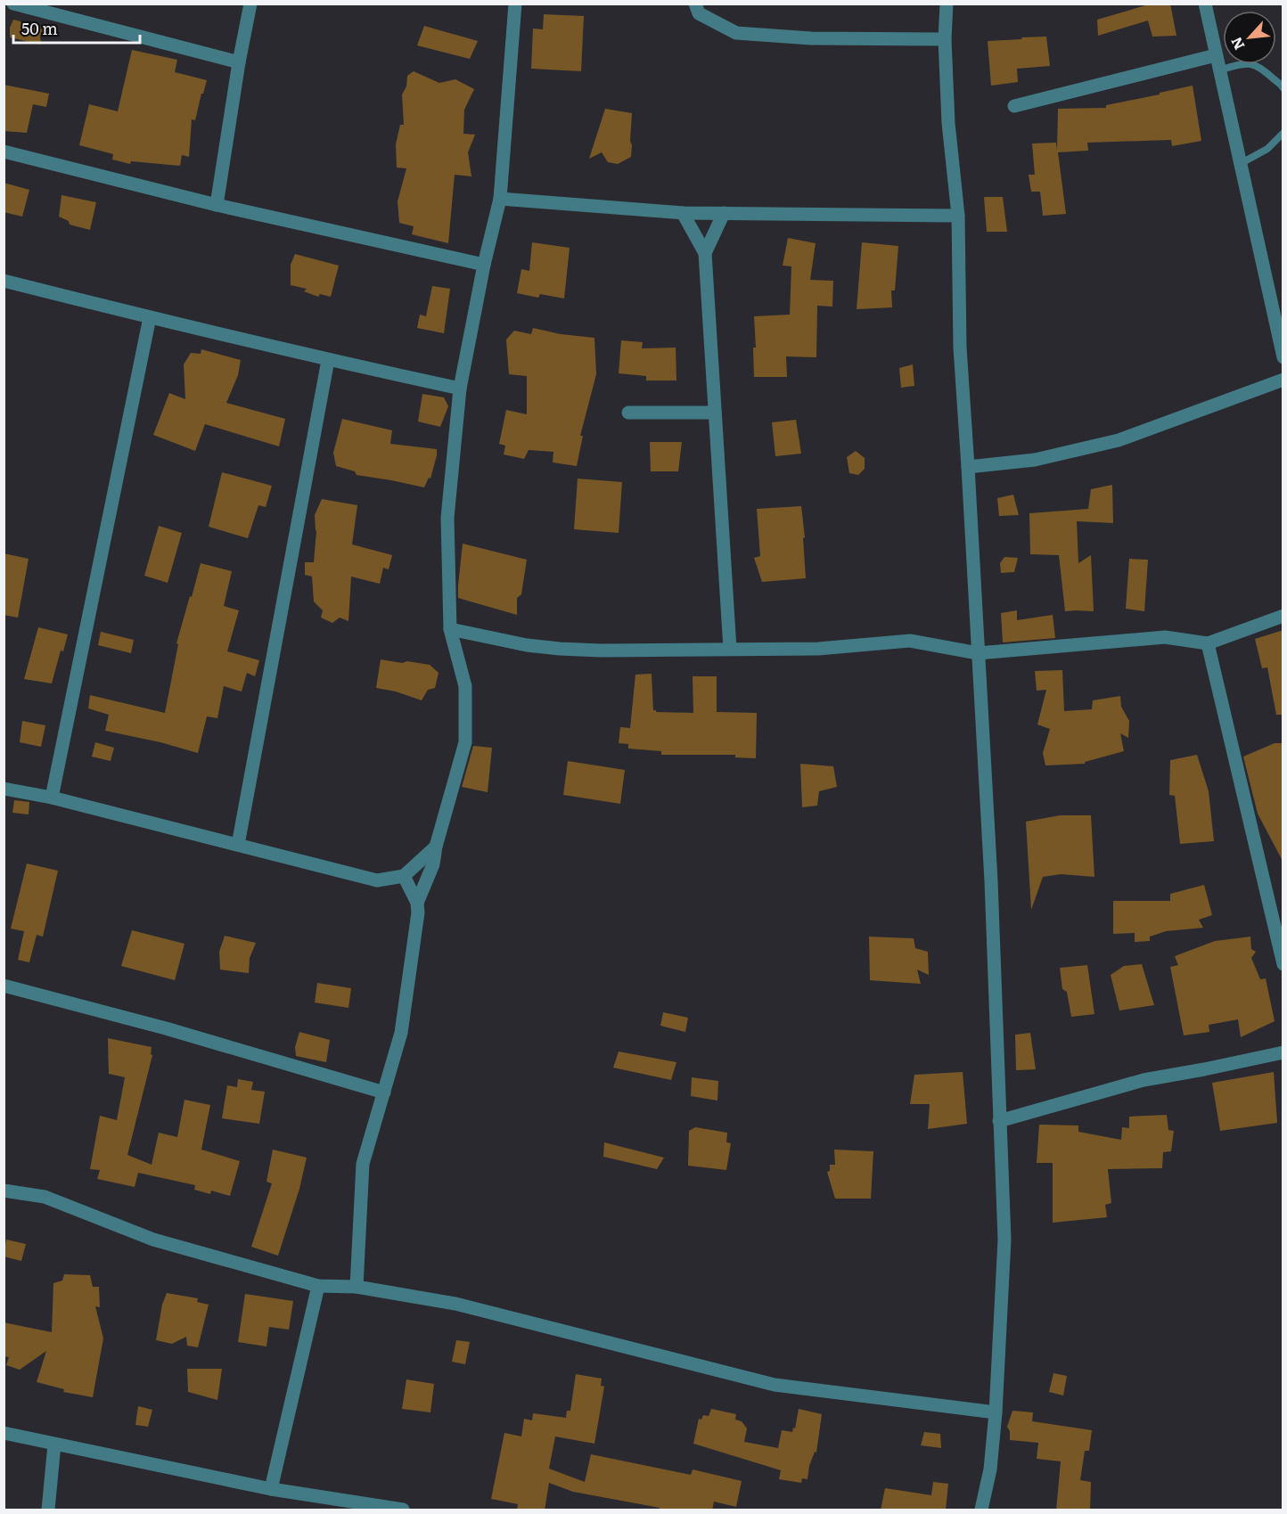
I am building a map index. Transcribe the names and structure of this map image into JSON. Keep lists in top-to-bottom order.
{
  "scale_bar": "50 m",
  "north": "bottom left"
}
